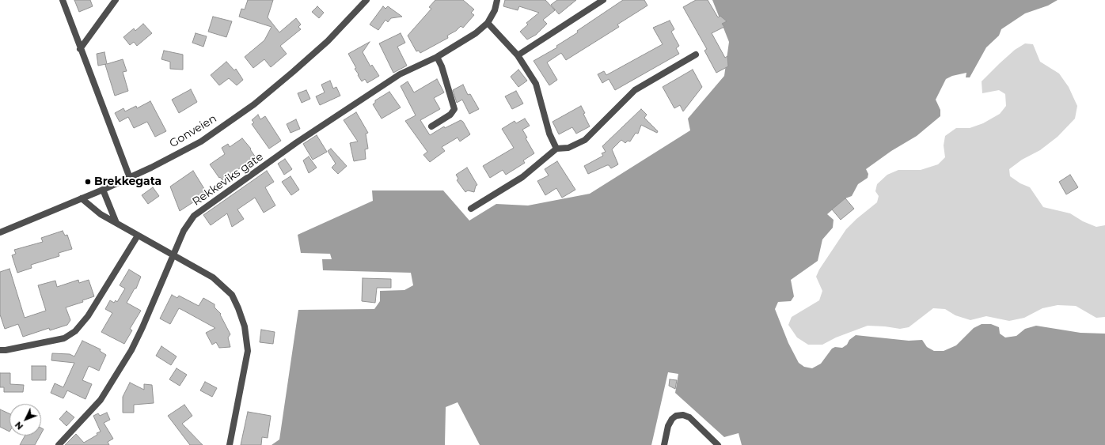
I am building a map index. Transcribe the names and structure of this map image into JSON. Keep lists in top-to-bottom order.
{
  "streets": {
    "street": ["Gonveien", "Rekkeviks gate"]
  },
  "places": ["Brekkegata"],
  "north": "bottom left"
}
